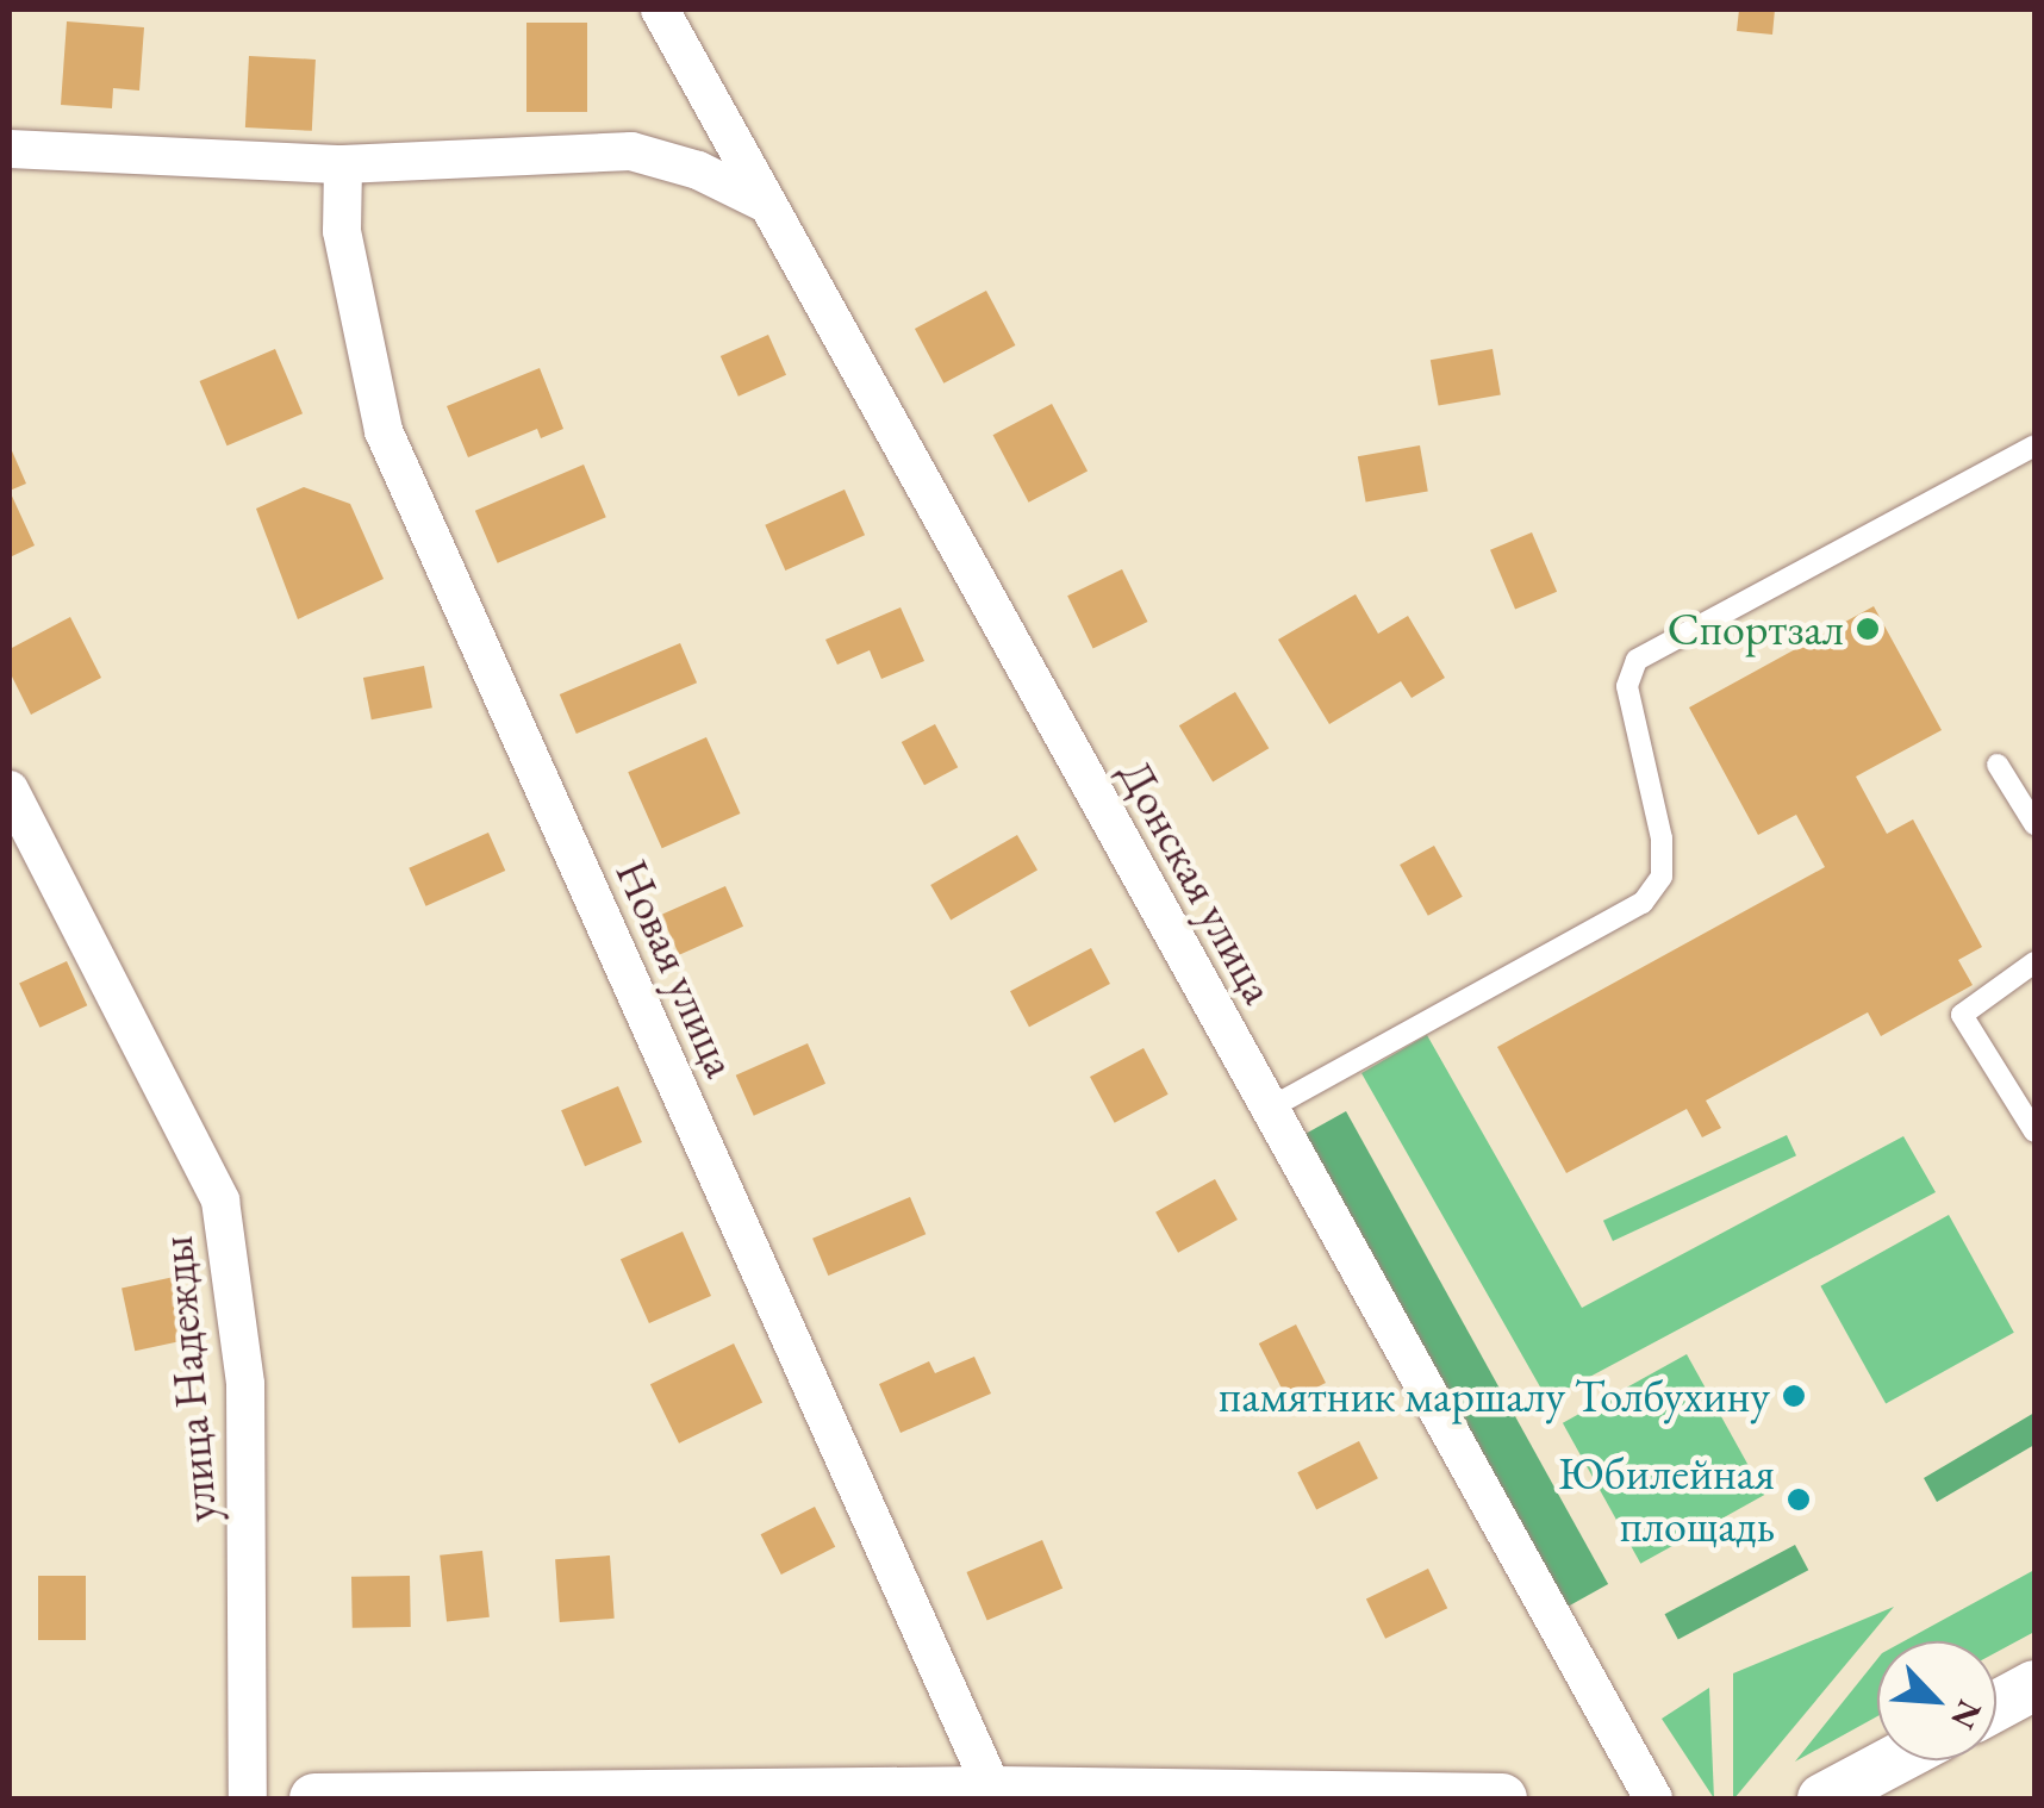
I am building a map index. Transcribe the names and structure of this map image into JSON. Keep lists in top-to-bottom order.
{
  "streets": {
    "street": ["Донская улица", "Новая улица", "улица Надежды"]
  },
  "places": ["Спортзал", "памятник маршалу Толбухину", "Юбилейная площадь"],
  "north": "bottom right"
}
